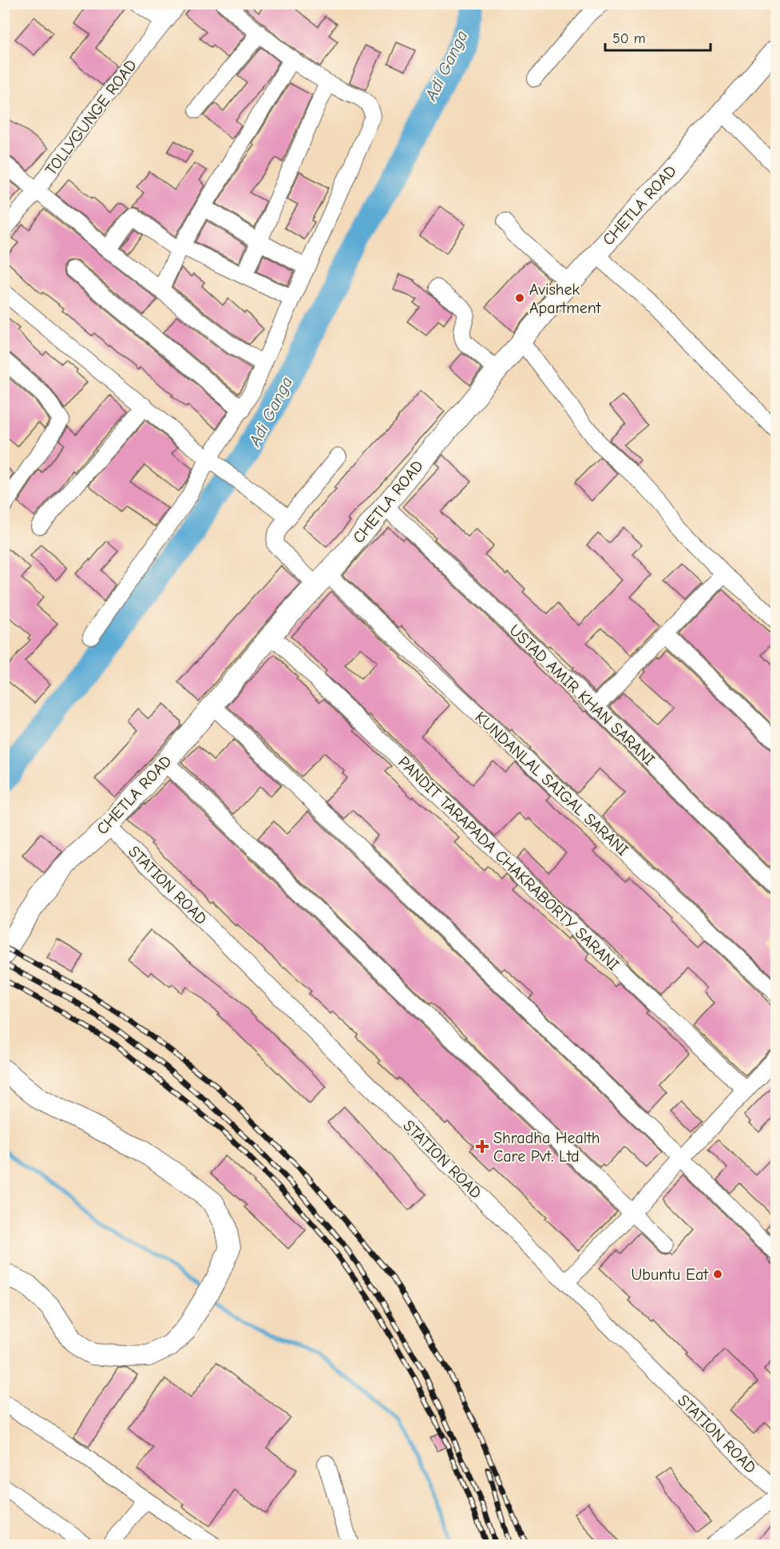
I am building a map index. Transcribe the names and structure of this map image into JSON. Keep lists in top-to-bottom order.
{
  "streets": {
    "main road": ["CHETLA ROAD"],
    "street": [
      "TOLLYGUNGE ROAD",
      "USTAD AMIR KHAN SARANI",
      "KUNDANLAL SAIGAL SARANI",
      "PANDIT TARAPADA CHAKRABORTY SARANI",
      "STATION ROAD"
    ]
  },
  "crossings": [
    ["CHETLA ROAD", "USTAD AMIR KHAN SARANI"],
    ["CHETLA ROAD", "KUNDANLAL SAIGAL SARANI"],
    ["CHETLA ROAD", "PANDIT TARAPADA CHAKRABORTY SARANI"],
    ["CHETLA ROAD", "STATION ROAD"]
  ],
  "water": ["Adi Ganga"],
  "places": {
    "other": ["Avishek Apartment", "Ubuntu Eat"],
    "health": ["Shradha Health Care Pvt. Ltd"]
  },
  "scale_bar": "50 m"
}
